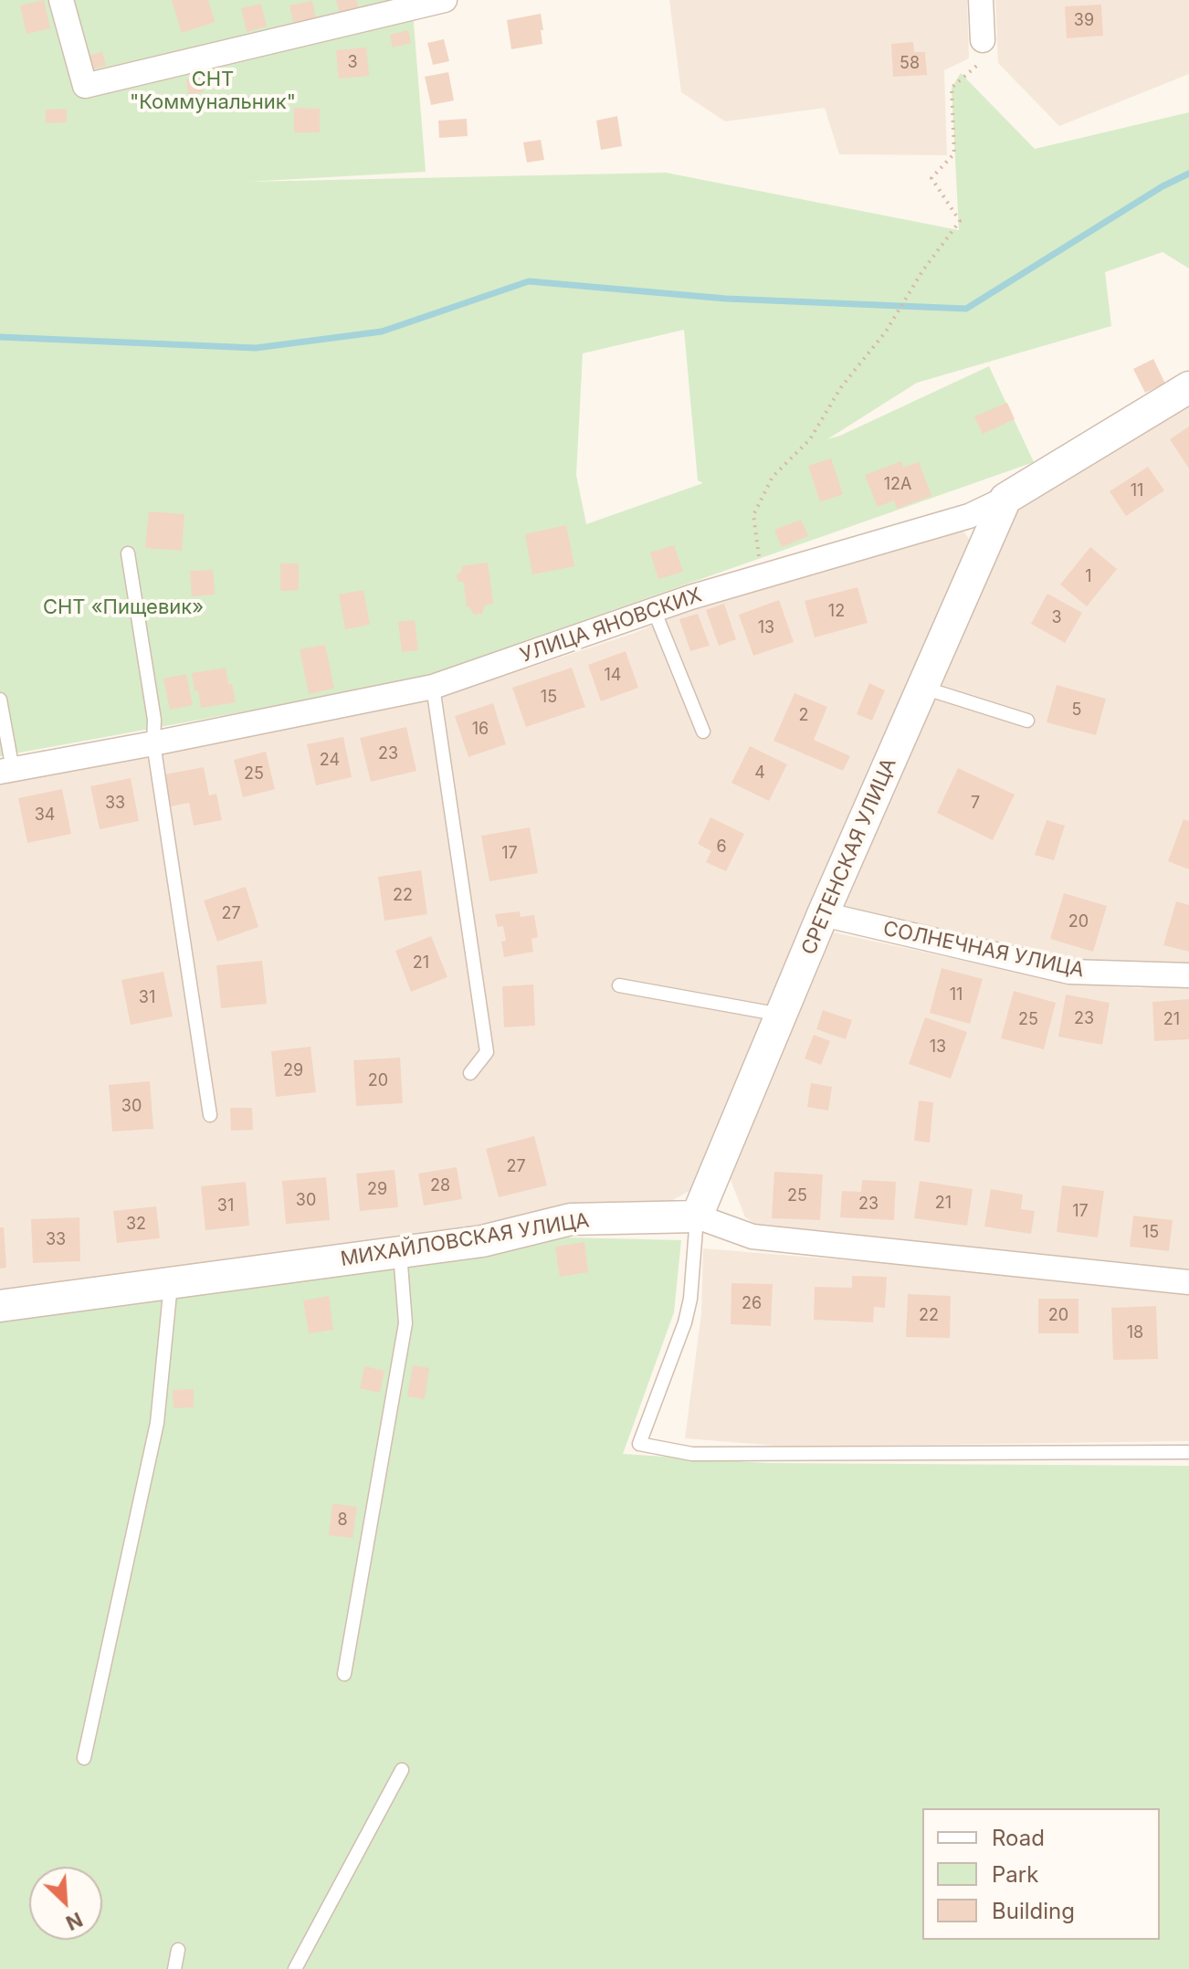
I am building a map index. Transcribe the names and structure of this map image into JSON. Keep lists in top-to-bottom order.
{
  "streets": {
    "street": [
      "УЛИЦА ЯНОВСКИХ",
      "СРЕТЕНСКАЯ УЛИЦА",
      "СОЛНЕЧНАЯ УЛИЦА",
      "МИХАЙЛОВСКАЯ УЛИЦА"
    ]
  },
  "crossings": [
    ["УЛИЦА ЯНОВСКИХ", "СРЕТЕНСКАЯ УЛИЦА"],
    ["СРЕТЕНСКАЯ УЛИЦА", "СОЛНЕЧНАЯ УЛИЦА"],
    ["СРЕТЕНСКАЯ УЛИЦА", "МИХАЙЛОВСКАЯ УЛИЦА"]
  ],
  "parks": ["СНТ \"Коммунальник\"", "СНТ «Пищевик»"],
  "house_numbers": [
    "39",
    "3",
    "58",
    "12А",
    "11",
    "1",
    "12",
    "3",
    "13",
    "14",
    "15",
    "5",
    "2",
    "16",
    "23",
    "24",
    "4",
    "25",
    "33",
    "7",
    "34",
    "6",
    "17",
    "22",
    "27",
    "20",
    "21",
    "11",
    "31",
    "23",
    "25",
    "21",
    "13",
    "29",
    "20",
    "30",
    "27",
    "28",
    "29",
    "25",
    "30",
    "21",
    "23",
    "31",
    "17",
    "32",
    "15",
    "33",
    "26",
    "22",
    "20",
    "18",
    "8"
  ],
  "legend": ["Road", "Park", "Building"],
  "north": "bottom right"
}
